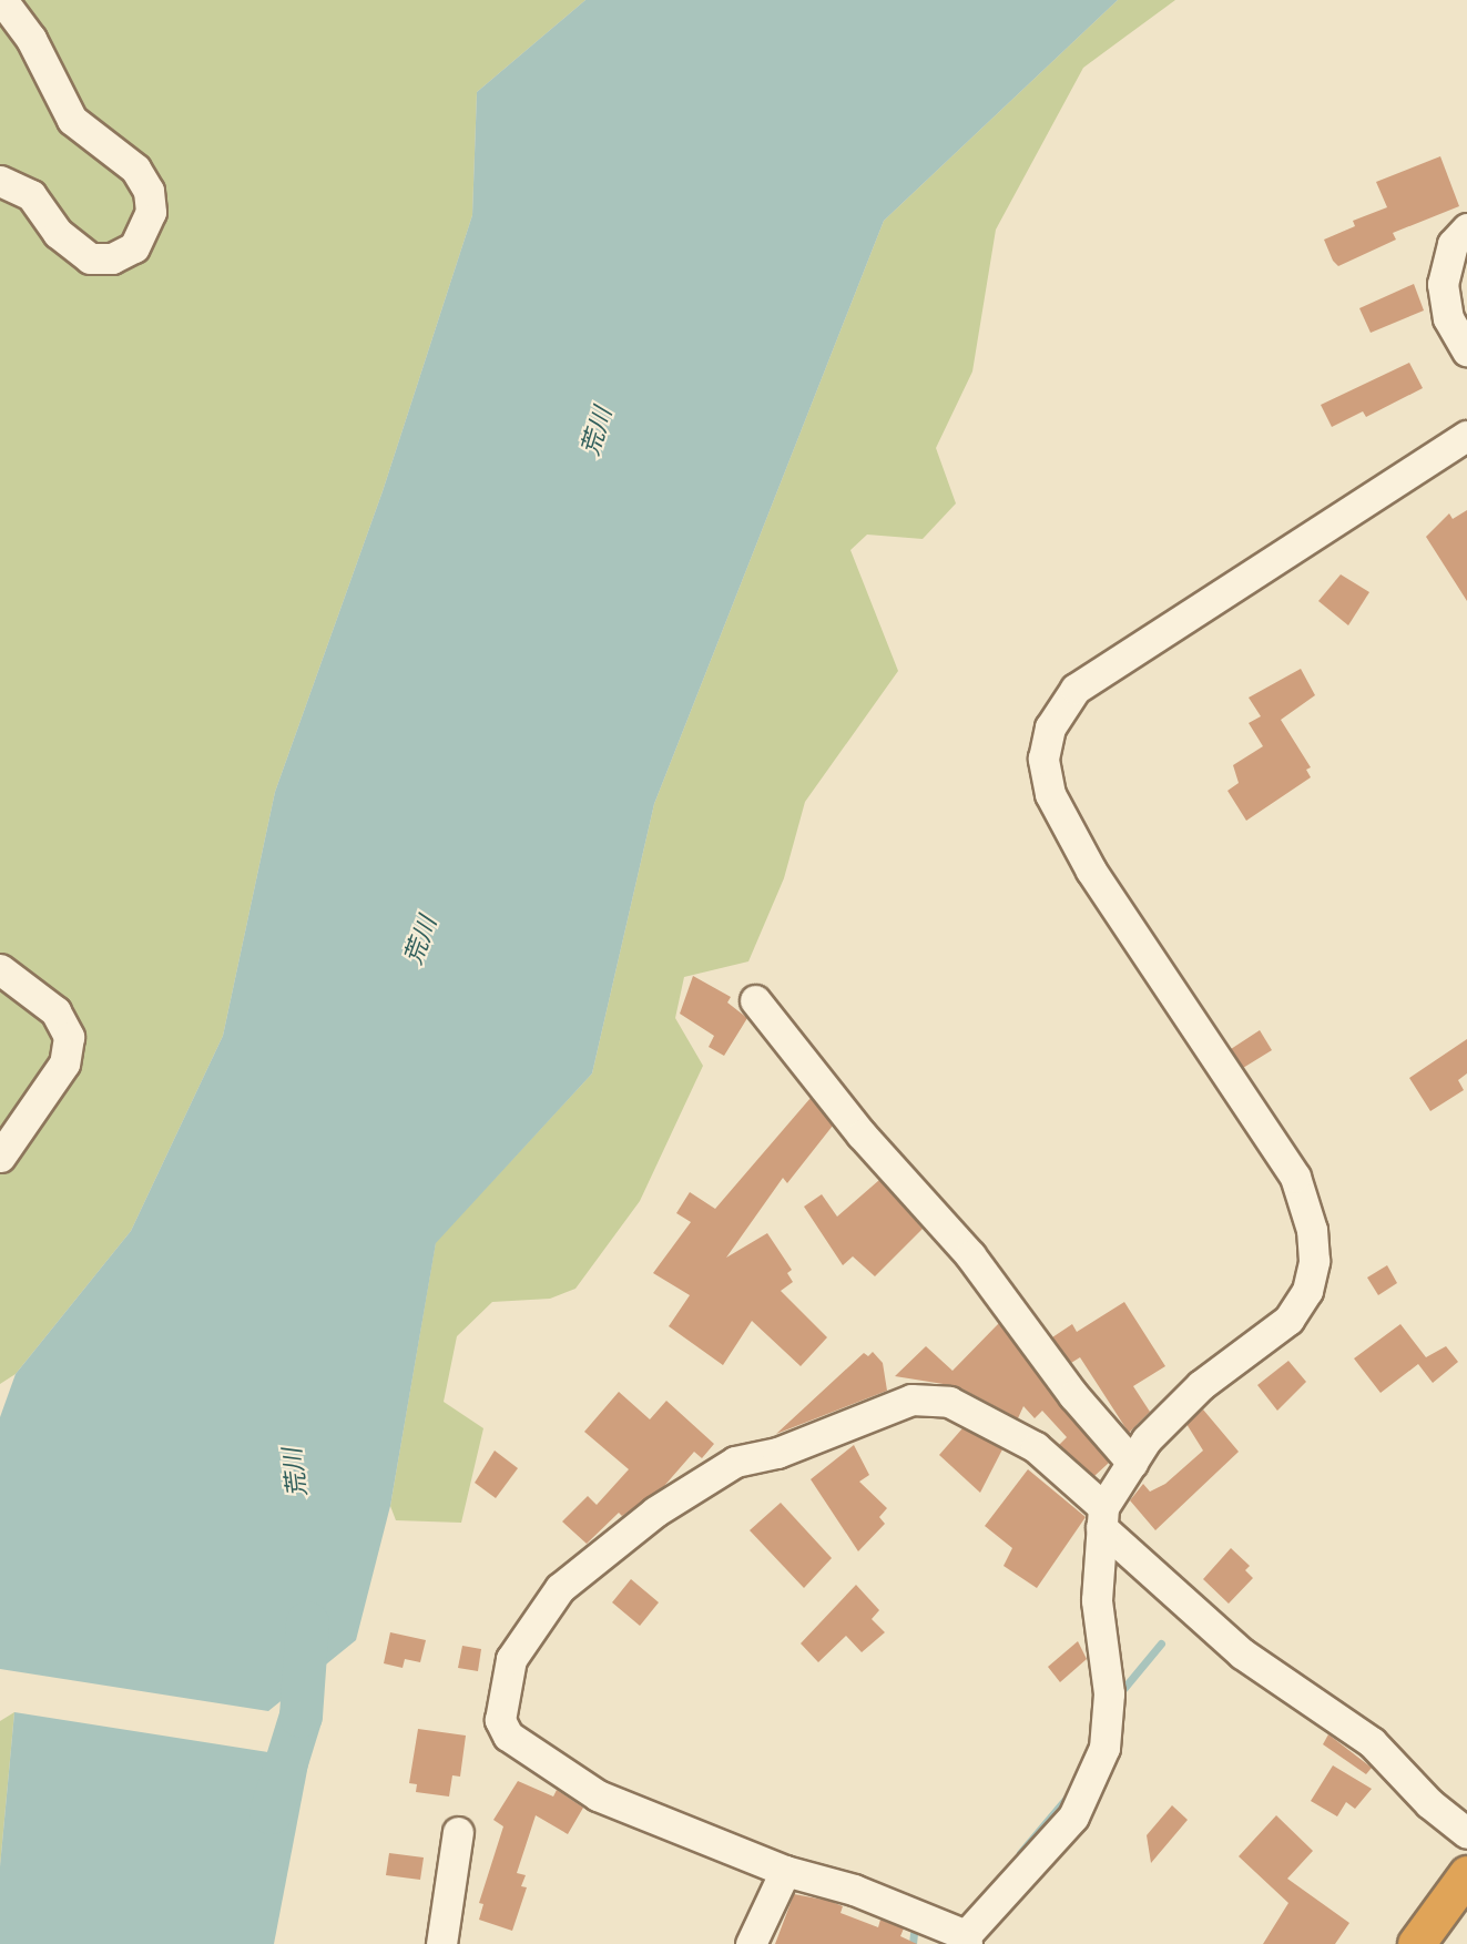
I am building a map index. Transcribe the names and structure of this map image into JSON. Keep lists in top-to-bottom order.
{
  "water": ["荒川"]
}
